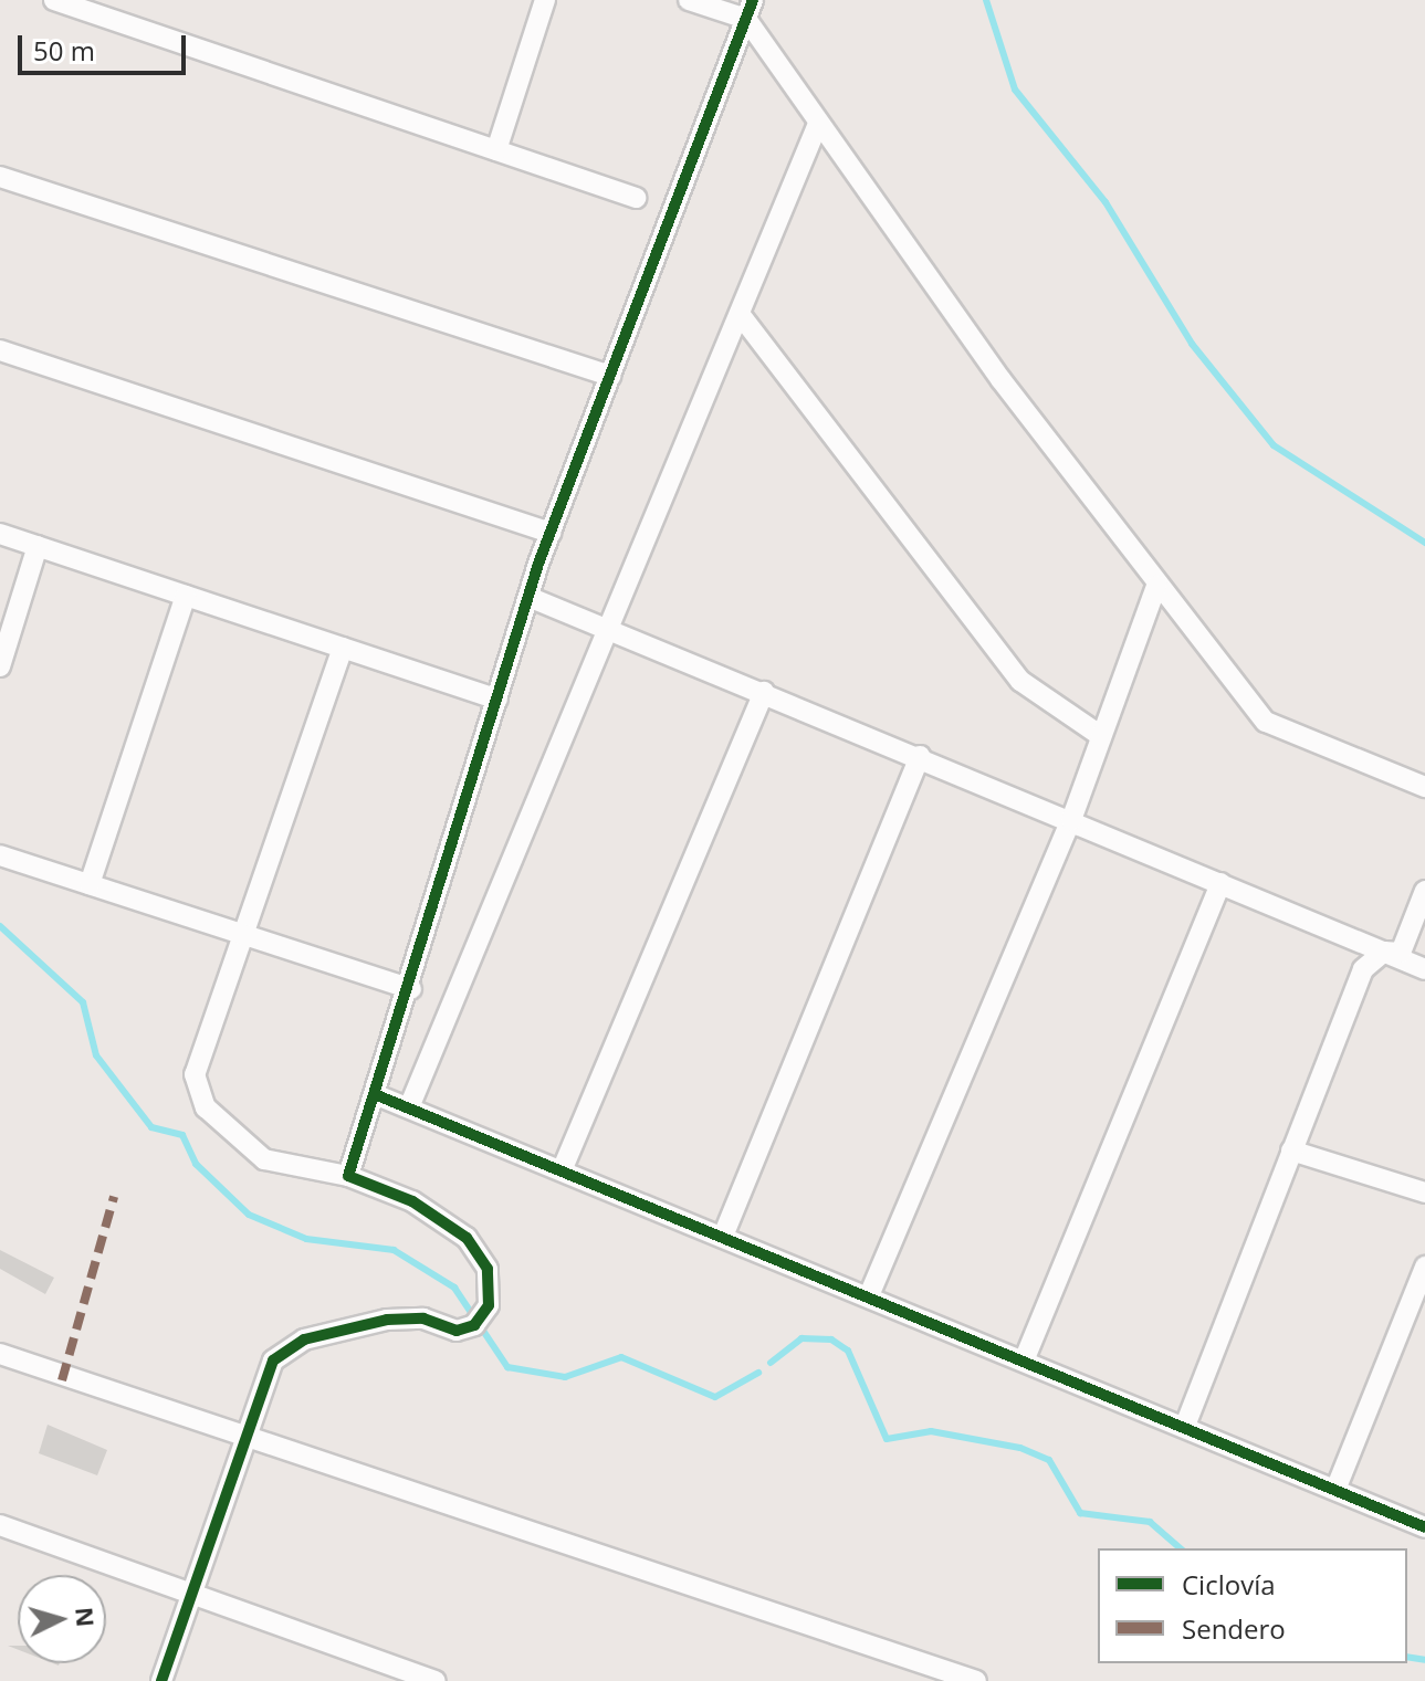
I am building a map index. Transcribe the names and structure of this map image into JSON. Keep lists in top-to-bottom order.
{
  "legend": ["Ciclovía", "Sendero"],
  "scale_bar": "50 m",
  "north": "right"
}
